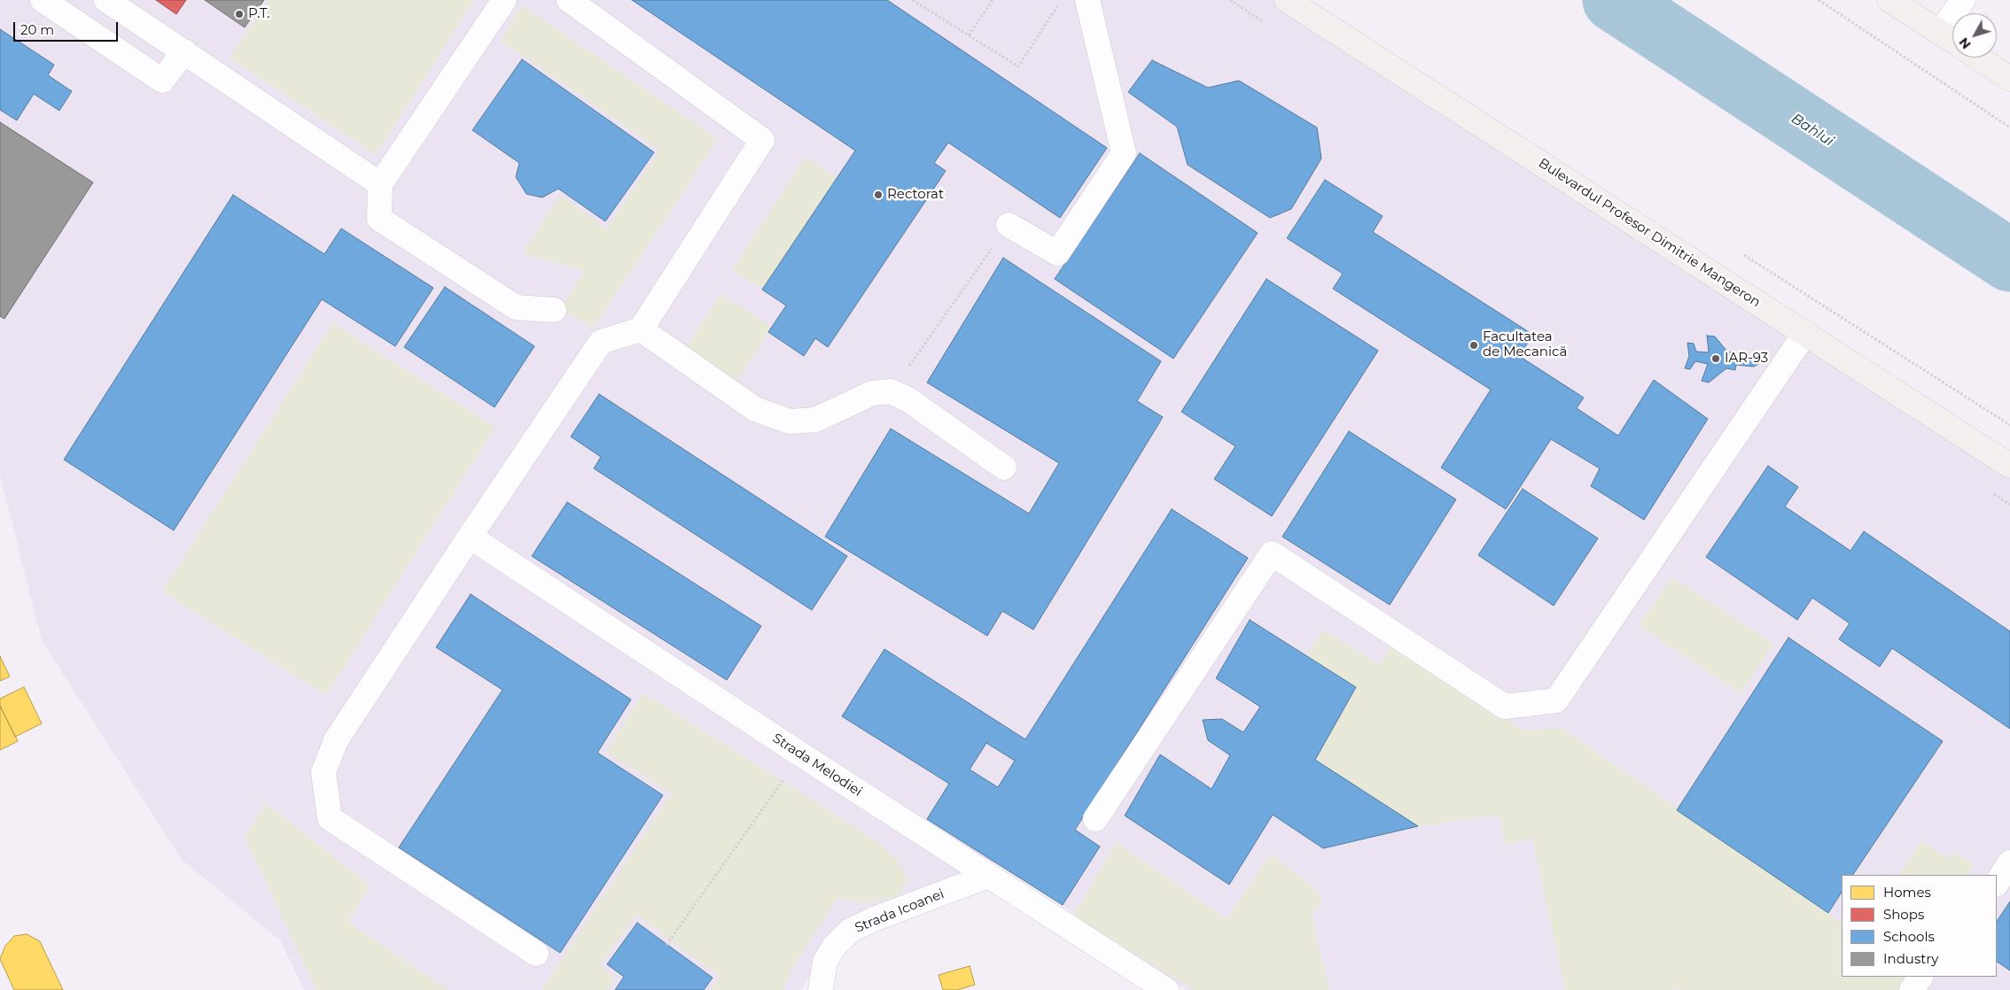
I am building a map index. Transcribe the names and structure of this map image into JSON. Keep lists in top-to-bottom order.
{
  "streets": {
    "main road": ["Bulevardul Profesor Dimitrie Mangeron"],
    "street": ["Strada Melodiei", "Strada Icoanei"]
  },
  "crossings": [
    ["Strada Melodiei", "Strada Icoanei"]
  ],
  "water": ["Bahlui"],
  "places": [
    "P.T.",
    "Rectorat",
    "Facultatea de Mecanică",
    "IAR-93"
  ],
  "legend": [
    "Homes",
    "Shops",
    "Schools",
    "Industry"
  ],
  "scale_bar": "20 m",
  "north": "bottom left"
}
